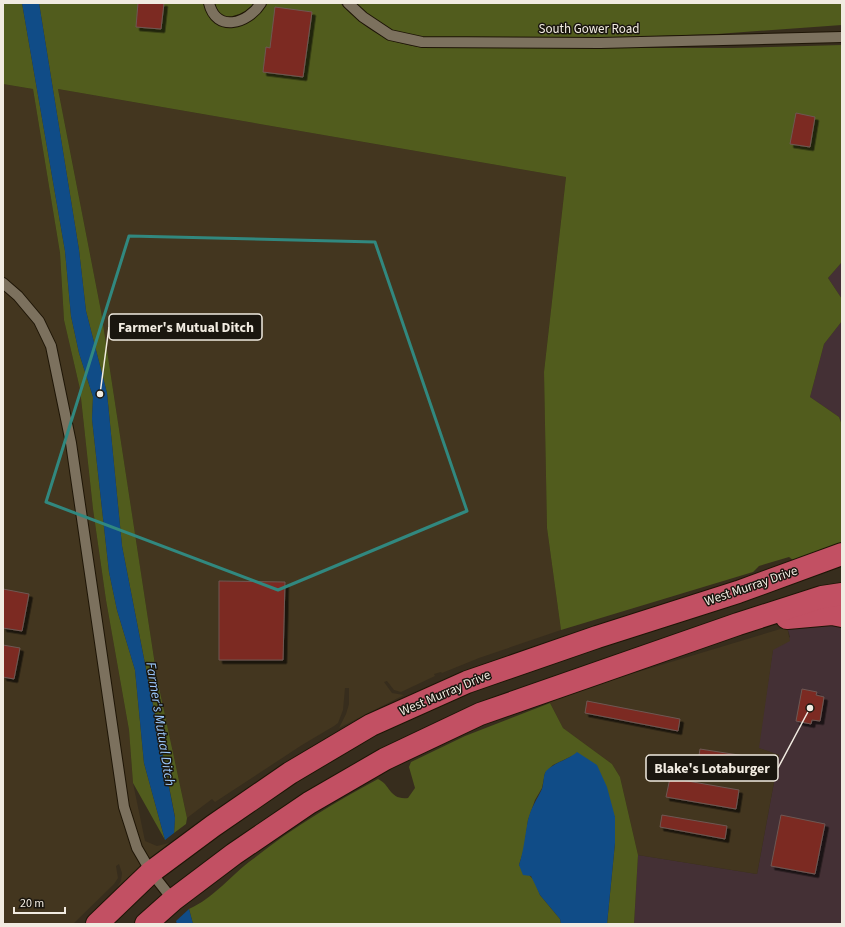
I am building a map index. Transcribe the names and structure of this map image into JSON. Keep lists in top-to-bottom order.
{
  "streets": {
    "highway": ["West Murray Drive"],
    "lane": ["South Gower Road"]
  },
  "water": ["Farmer's Mutual Ditch"],
  "places": ["Farmer's Mutual Ditch", "Blake's Lotaburger"],
  "scale_bar": "20 m"
}
